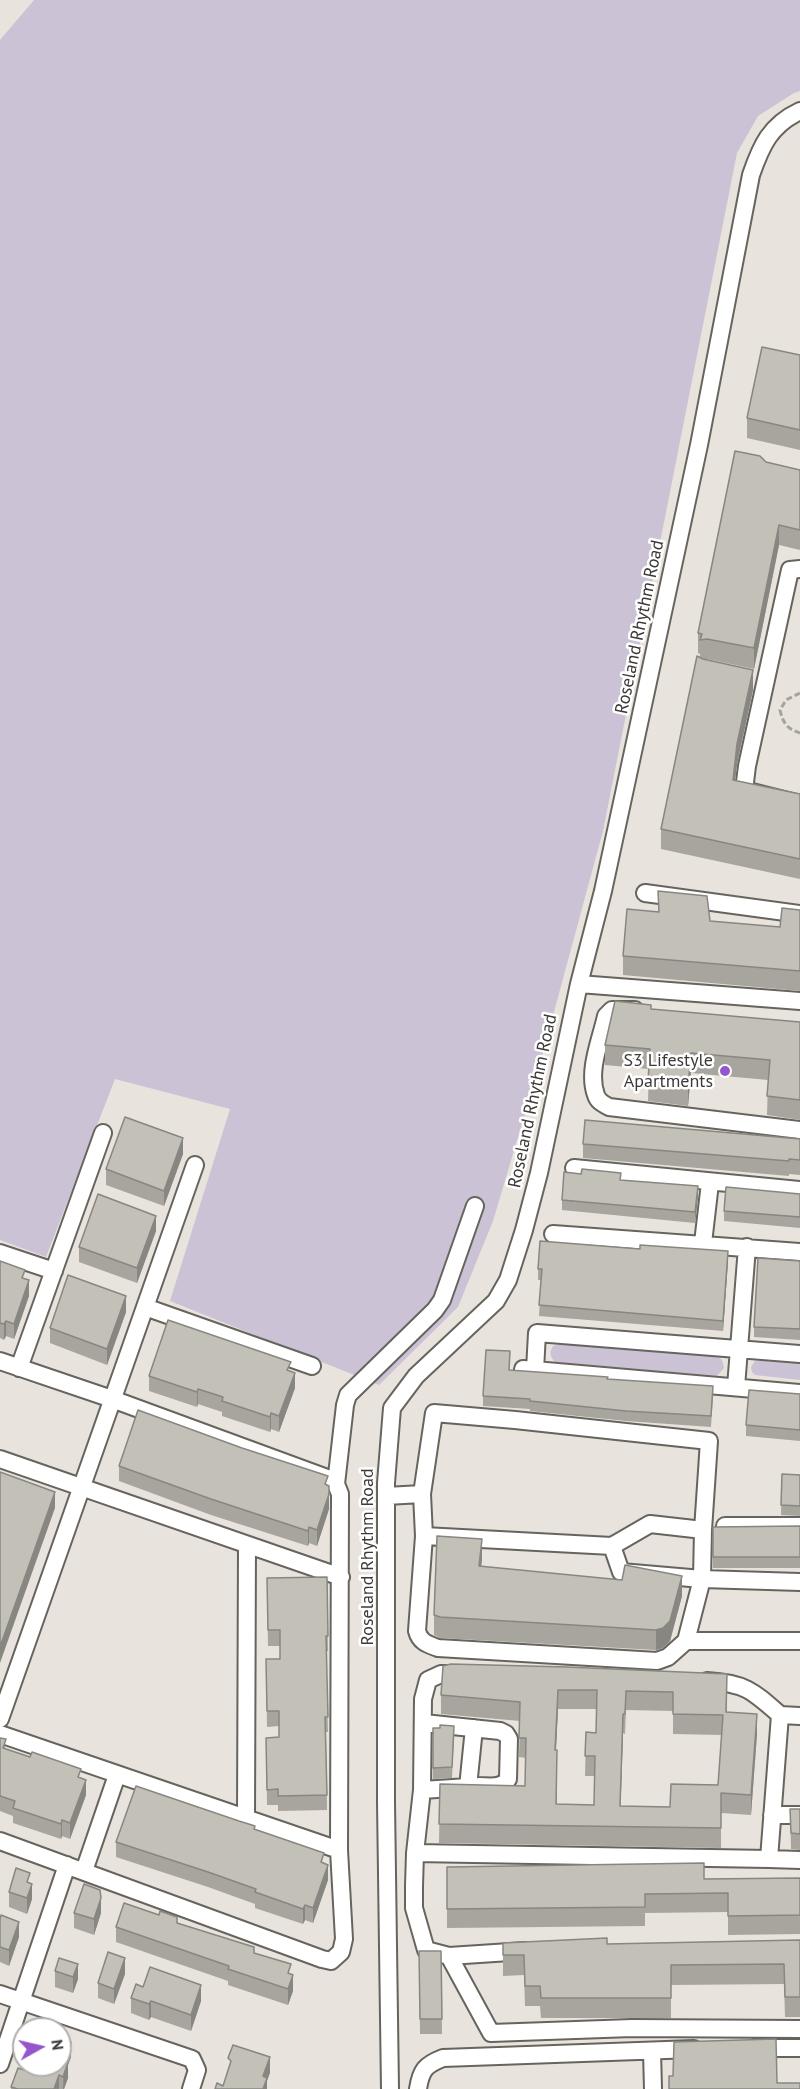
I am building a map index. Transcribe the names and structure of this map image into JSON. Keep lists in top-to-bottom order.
{
  "streets": {
    "street": ["Roseland Rhythm Road"]
  },
  "places": ["S3 Lifestyle Apartments"],
  "north": "right"
}
